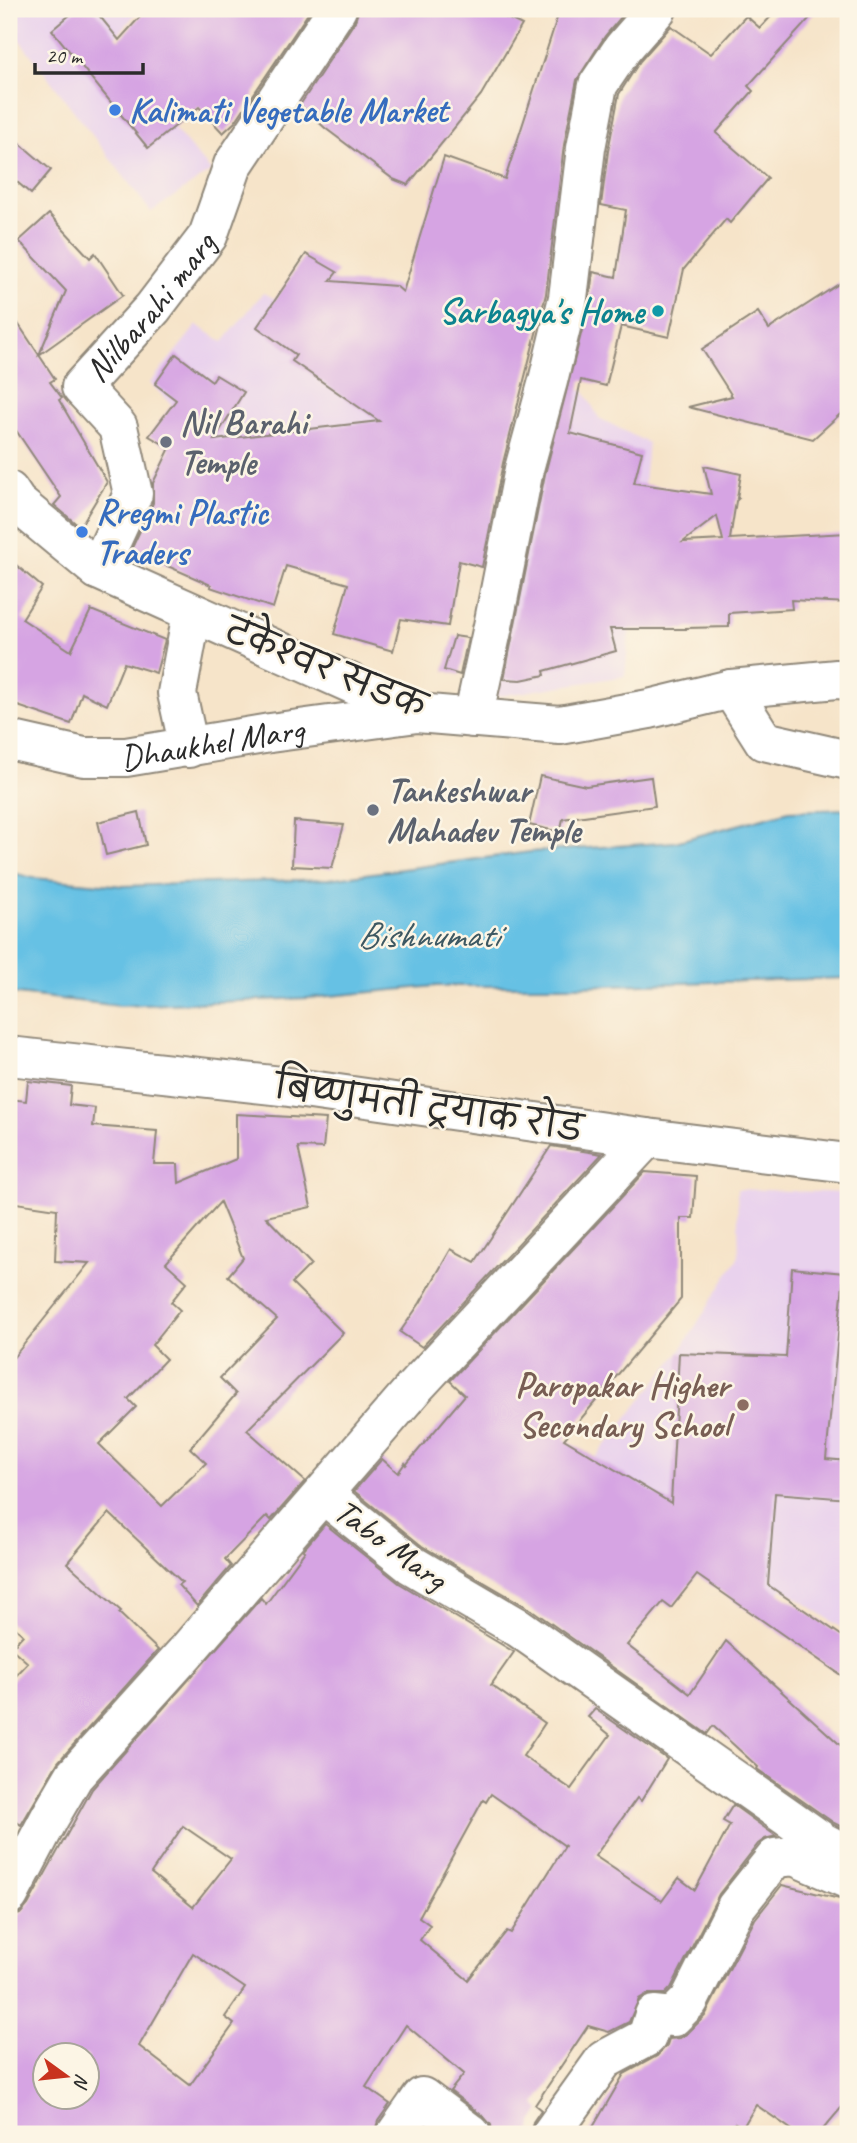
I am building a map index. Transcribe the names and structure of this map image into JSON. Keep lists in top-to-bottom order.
{
  "streets": {
    "street": [
      "Nilbarahi marg",
      "टंकेश्वर सडक",
      "Dhaukhel Marg",
      "बिष्णुमती ट्रयाक रोड",
      "Tabo Marg"
    ]
  },
  "crossings": [
    ["Nilbarahi marg", "टंकेश्वर सडक"],
    ["टंकेश्वर सडक", "Dhaukhel Marg"]
  ],
  "water": ["Bishnumati"],
  "places": [
    "Kalimati Vegetable Market",
    "Sarbagya's Home",
    "Nil Barahi Temple",
    "Rregmi Plastic Traders",
    "Tankeshwar Mahadev Temple",
    "Paropakar Higher Secondary School"
  ],
  "scale_bar": "20 m",
  "north": "right"
}
